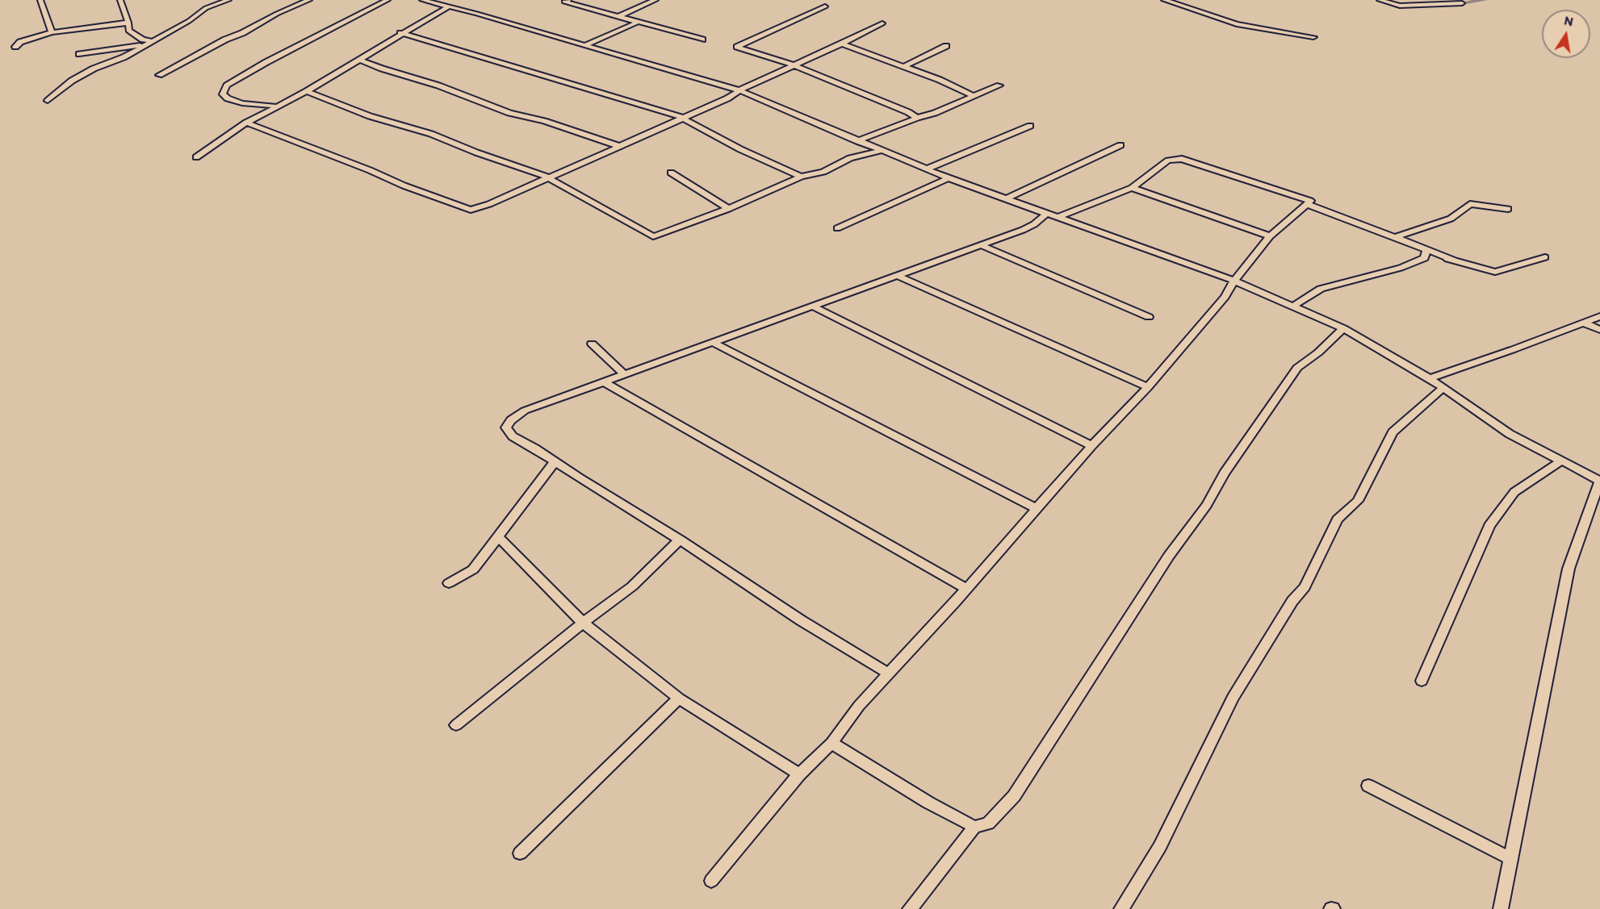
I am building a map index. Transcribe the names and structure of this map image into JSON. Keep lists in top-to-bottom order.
{
  "north": "top"
}
